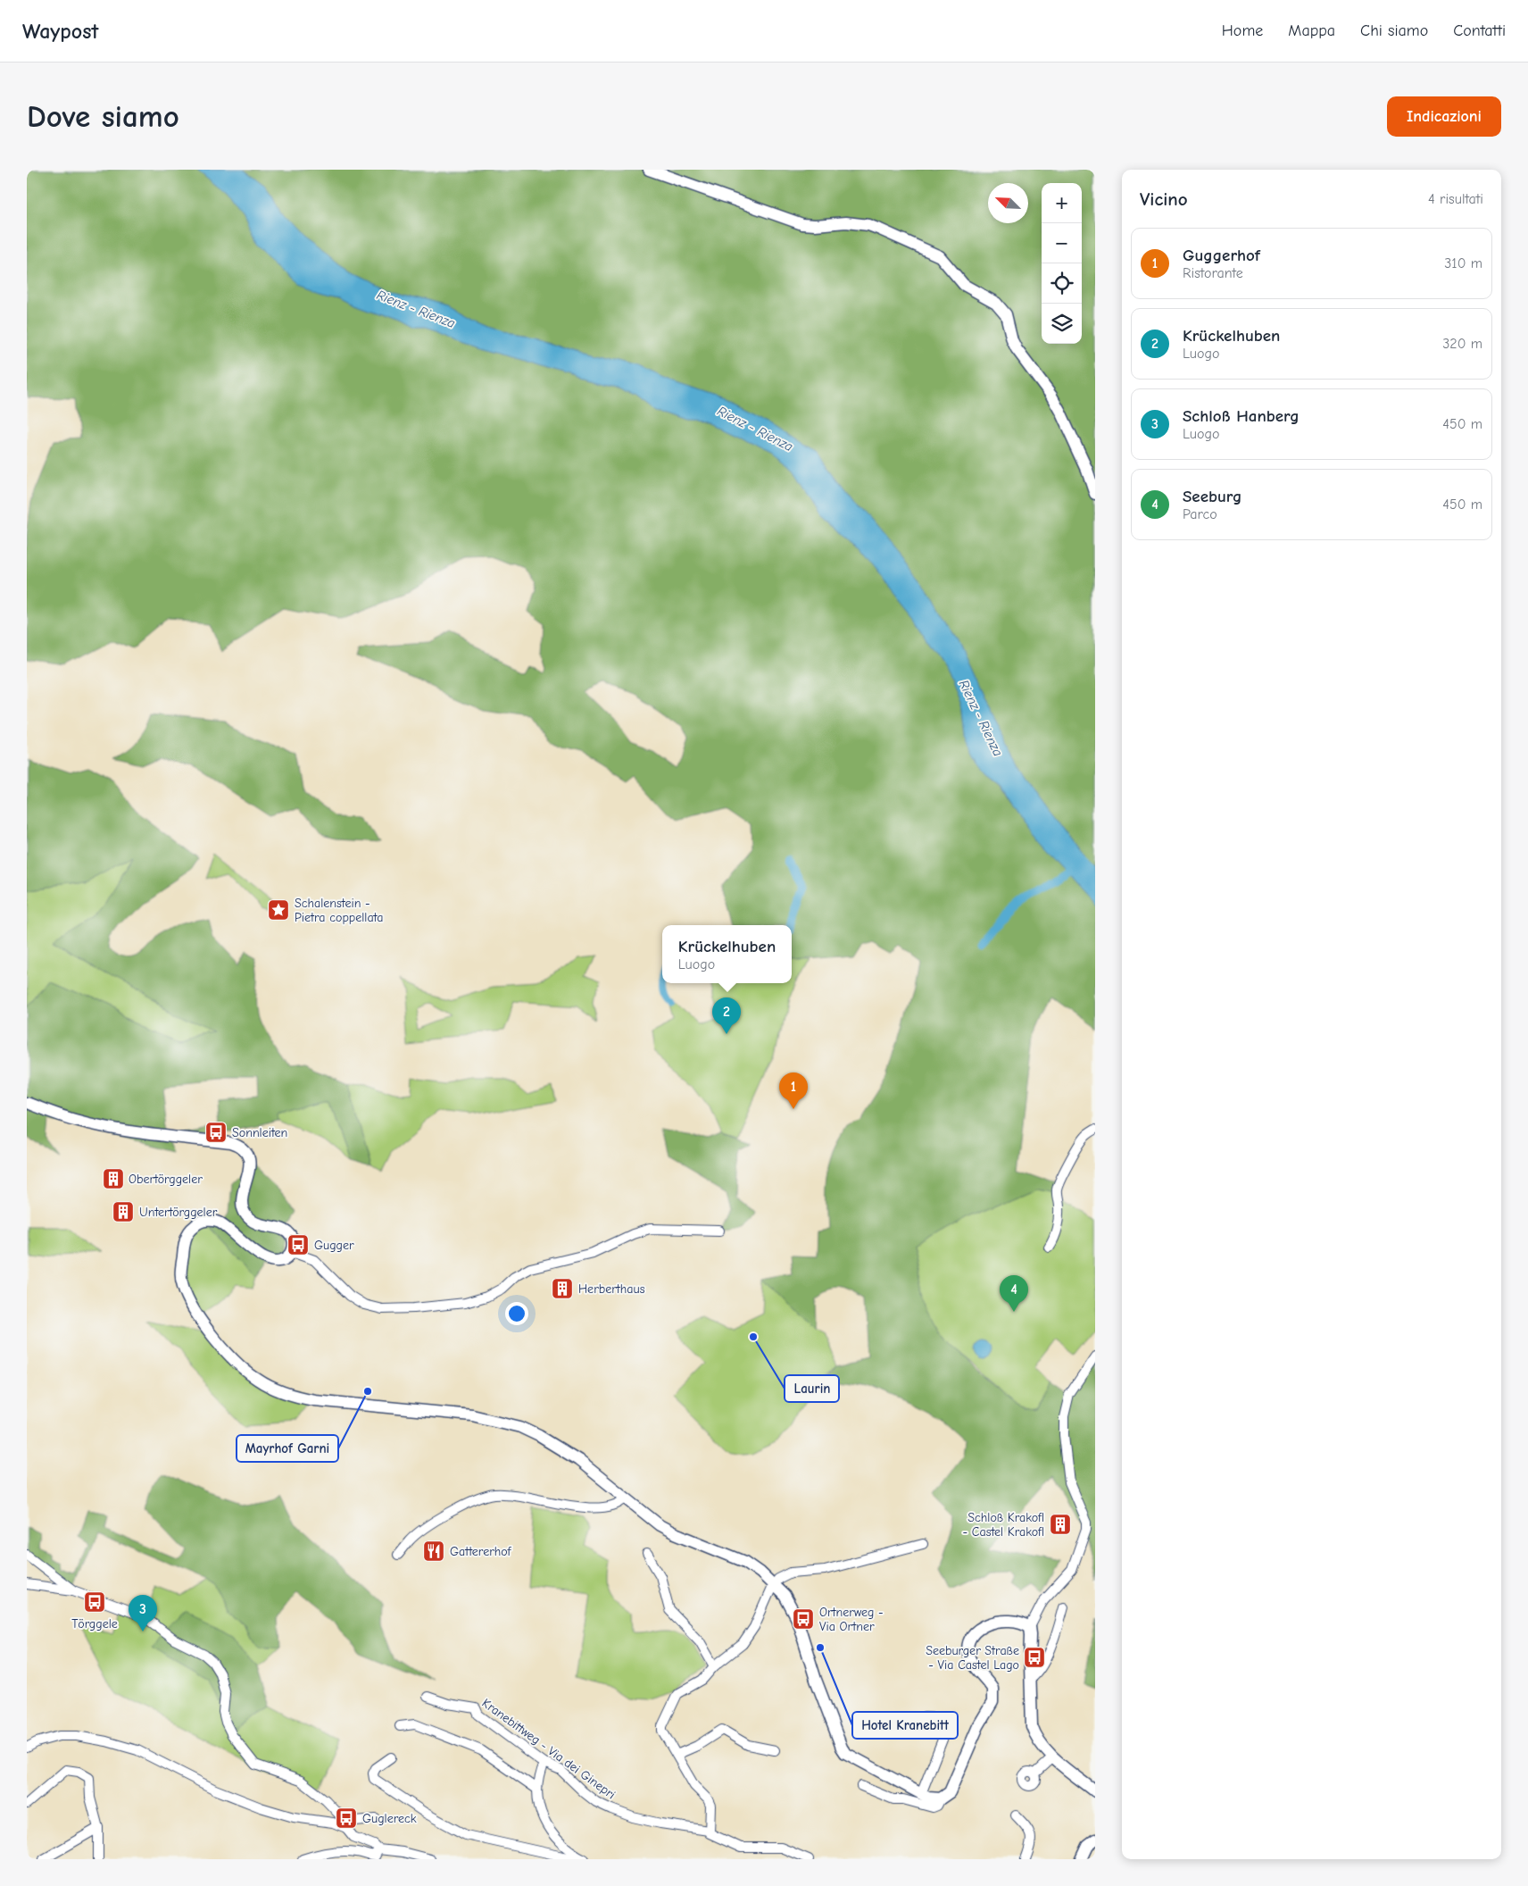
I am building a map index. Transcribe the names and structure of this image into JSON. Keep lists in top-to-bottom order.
{
  "streets": {
    "street": ["Kranebittweg - Via dei Ginepri"]
  },
  "water": ["Rienz - Rienza"],
  "places": {
    "place": ["Schalenstein - Pietra coppellata"],
    "bus stop": [
      "Sonnleiten",
      "Gugger",
      "Törggele",
      "Ortnerweg - Via Ortner",
      "Seeburger Straße - Via Castel Lago",
      "Guglereck"
    ],
    "building": [
      "Obertörggeler",
      "Untertörggeler",
      "Herberthaus",
      "Schloß Krakofl - Castel Krakofl"
    ],
    "other": ["Laurin", "Mayrhof Garni", "Hotel Kranebitt"],
    "restaurant": ["Gattererhof"]
  },
  "north": "top left",
  "page": {
    "header": "Waypost",
    "nav": [
      "Home",
      "Mappa",
      "Chi siamo",
      "Contatti"
    ],
    "buttons": "Indicazioni",
    "title": "Dove siamo",
    "heading": ["Vicino", "4 risultati"],
    "map_buttons": ["+", "−"],
    "list": [
      {
        "mark": "1",
        "name": "Guggerhof",
        "note": "Ristorante",
        "value": "310 m"
      },
      {
        "mark": "2",
        "name": "Krückelhuben",
        "note": "Luogo",
        "value": "320 m"
      },
      {
        "mark": "3",
        "name": "Schloß Hanberg",
        "note": "Luogo",
        "value": "450 m"
      },
      {
        "mark": "4",
        "name": "Seeburg",
        "note": "Parco",
        "value": "450 m"
      }
    ],
    "popup": ["Krückelhuben", "Luogo"],
    "pins": [
      "2",
      "1",
      "4",
      "3"
    ]
  }
}
